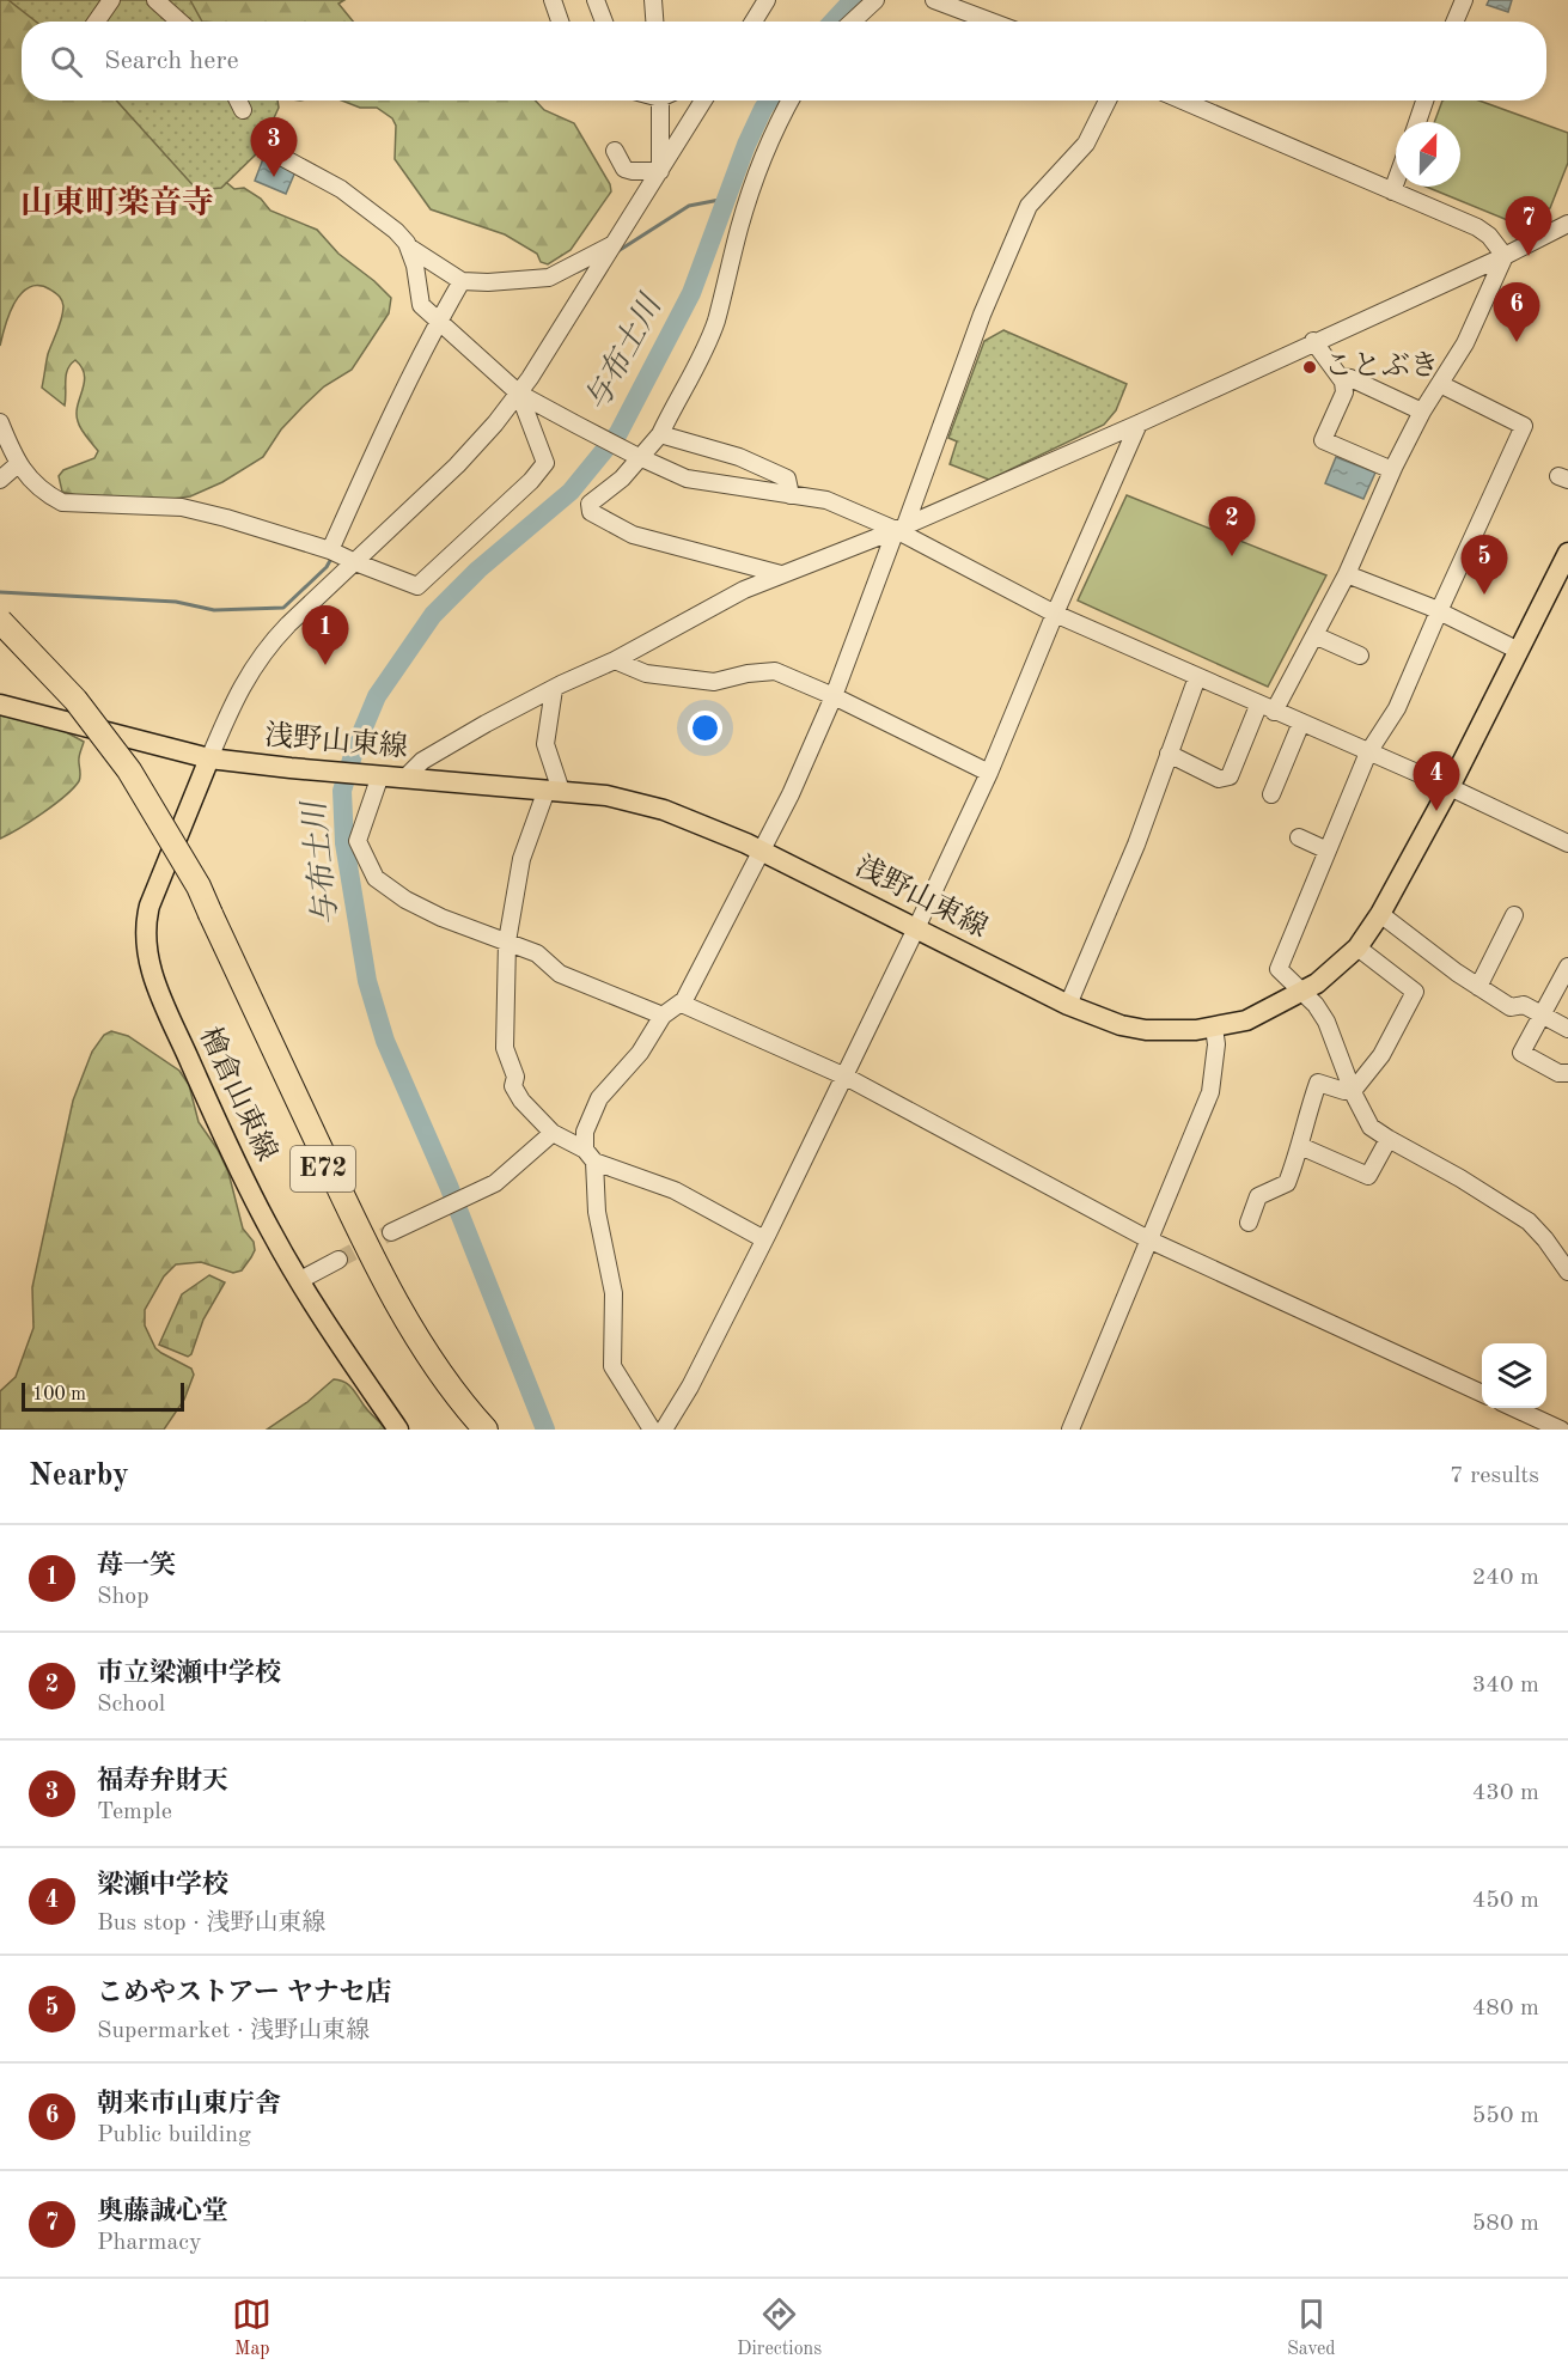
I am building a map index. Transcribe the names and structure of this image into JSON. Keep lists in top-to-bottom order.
{
  "streets": {
    "highway": ["E72"],
    "main road": ["浅野山東線", "檜倉山東線"]
  },
  "crossings": [
    ["浅野山東線", "檜倉山東線"]
  ],
  "districts": ["山東町楽音寺"],
  "water": ["与布土川"],
  "places": ["ことぶき"],
  "scale_bar": "100 m",
  "north": "top",
  "page": {
    "search": "Search here",
    "pins": [
      "3",
      "7",
      "6",
      "2",
      "5",
      "1",
      "4"
    ],
    "scale": "100 m",
    "heading": ["Nearby", "7 results"],
    "list": [
      {
        "mark": "1",
        "name": "苺一笑",
        "note": "Shop",
        "value": "240 m"
      },
      {
        "mark": "2",
        "name": "市立梁瀬中学校",
        "note": "School",
        "value": "340 m"
      },
      {
        "mark": "3",
        "name": "福寿弁財天",
        "note": "Temple",
        "value": "430 m"
      },
      {
        "mark": "4",
        "name": "梁瀬中学校",
        "note": "Bus stop · 浅野山東線",
        "value": "450 m"
      },
      {
        "mark": "5",
        "name": "こめやストアー ヤナセ店",
        "note": "Supermarket · 浅野山東線",
        "value": "480 m"
      },
      {
        "mark": "6",
        "name": "朝来市山東庁舎",
        "note": "Public building",
        "value": "550 m"
      },
      {
        "mark": "7",
        "name": "奥藤誠心堂",
        "note": "Pharmacy",
        "value": "580 m"
      }
    ],
    "nav": ["Map", "Directions", "Saved"]
  }
}
